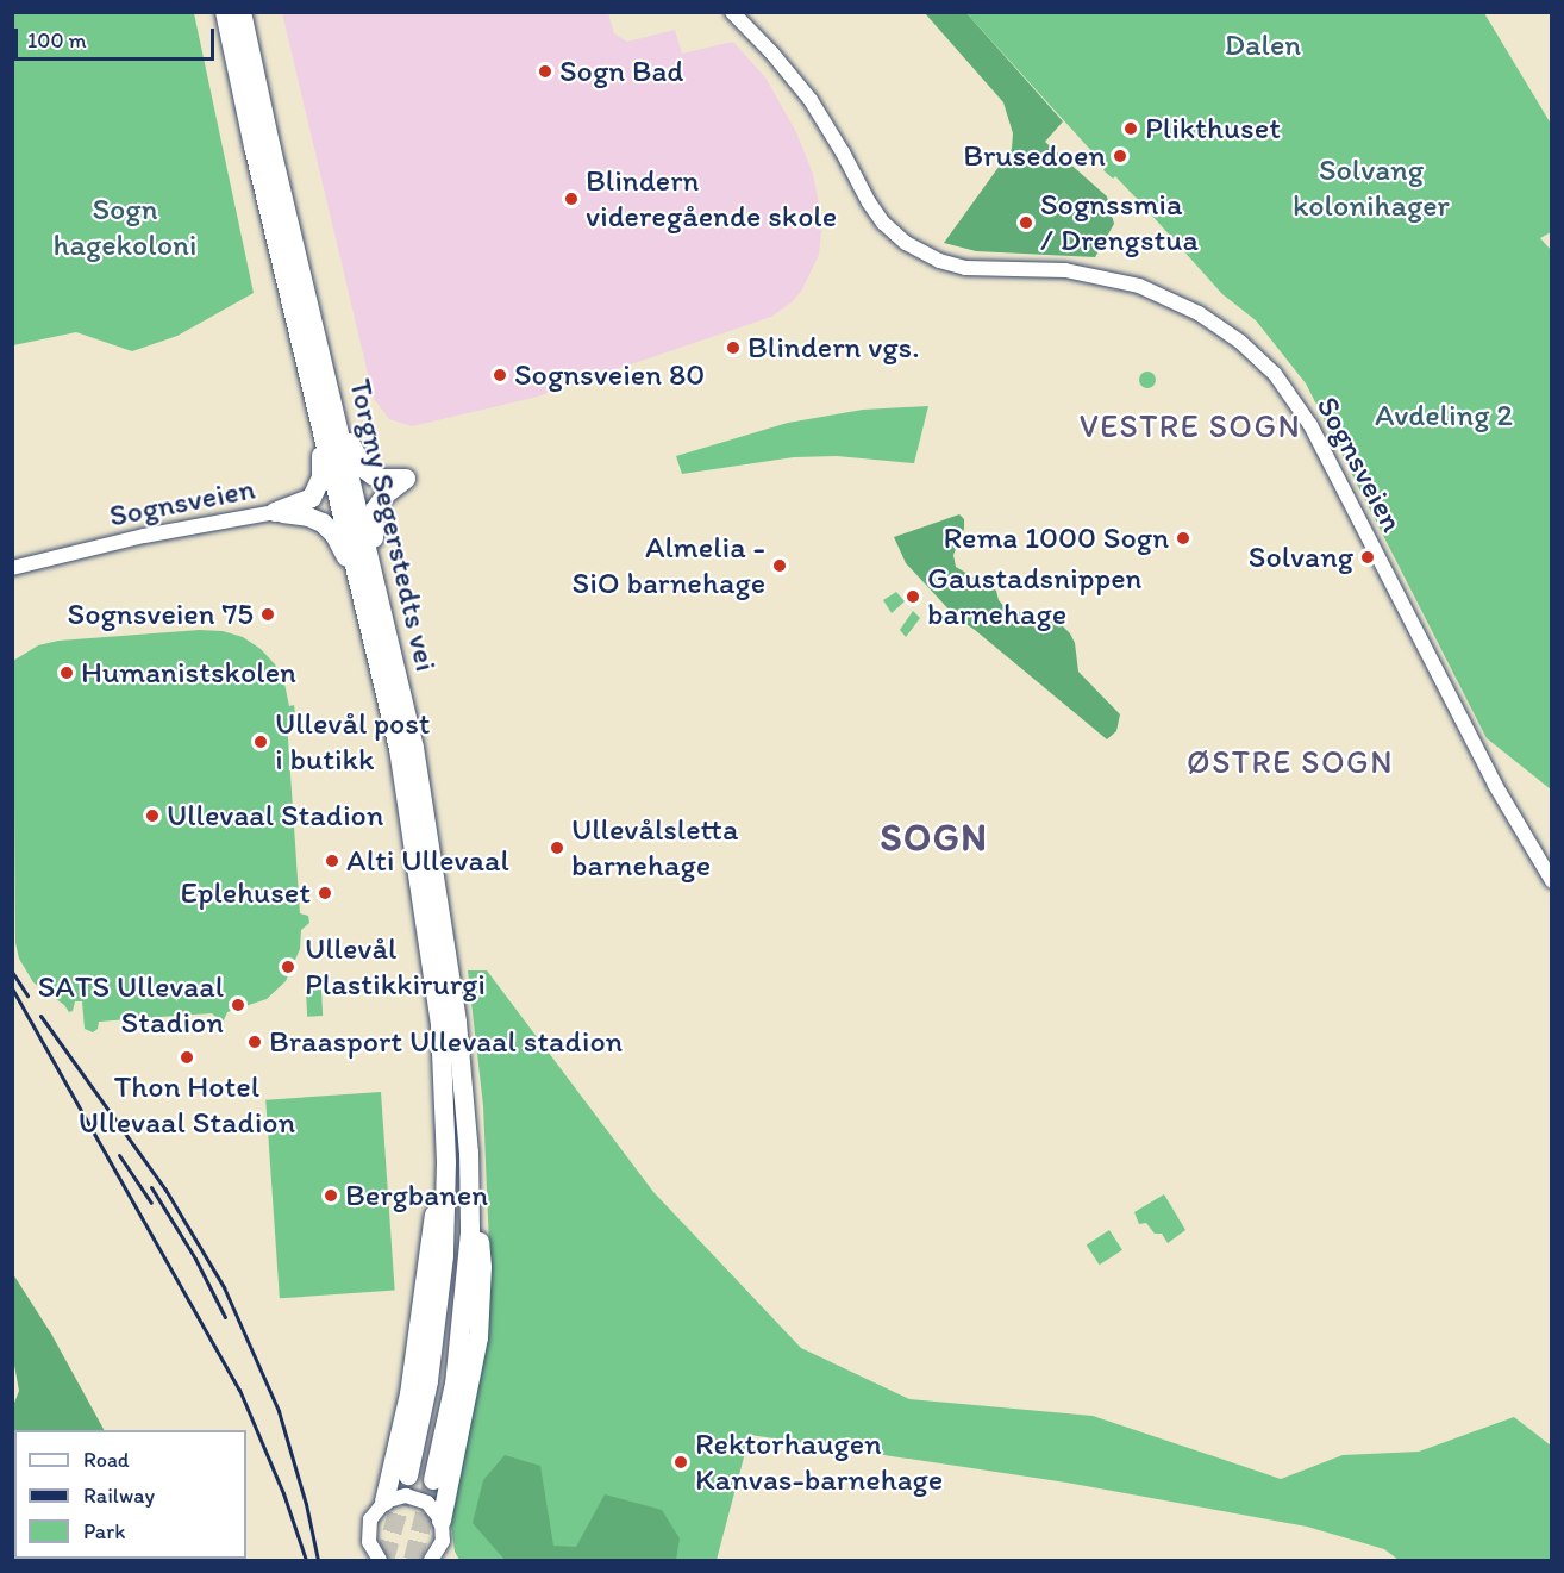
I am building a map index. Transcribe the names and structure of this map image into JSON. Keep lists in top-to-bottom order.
{
  "streets": {
    "highway": ["Torgny Segerstedts vei"],
    "main road": ["Sognsveien"]
  },
  "districts": ["VESTRE SOGN", "ØSTRE SOGN", "SOGN"],
  "parks": [
    "Dalen",
    "Solvang kolonihager",
    "Sogn hagekoloni",
    "Avdeling 2"
  ],
  "places": [
    "Sogn Bad",
    "Plikthuset",
    "Brusedoen",
    "Blindern videregående skole",
    "Sognssmia / Drengstua",
    "Blindern vgs.",
    "Sognsveien 80",
    "Rema 1000 Sogn",
    "Solvang",
    "Almelia - SiO barnehage",
    "Gaustadsnippen barnehage",
    "Sognsveien 75",
    "Humanistskolen",
    "Ullevål post i butikk",
    "Ullevaal Stadion",
    "Ullevålsletta barnehage",
    "Alti Ullevaal",
    "Eplehuset",
    "Ullevål Plastikkirurgi",
    "SATS Ullevaal Stadion",
    "Braasport Ullevaal stadion",
    "Thon Hotel Ullevaal Stadion",
    "Bergbanen",
    "Rektorhaugen Kanvas-barnehage"
  ],
  "legend": ["Road", "Railway", "Park"],
  "scale_bar": "100 m"
}
